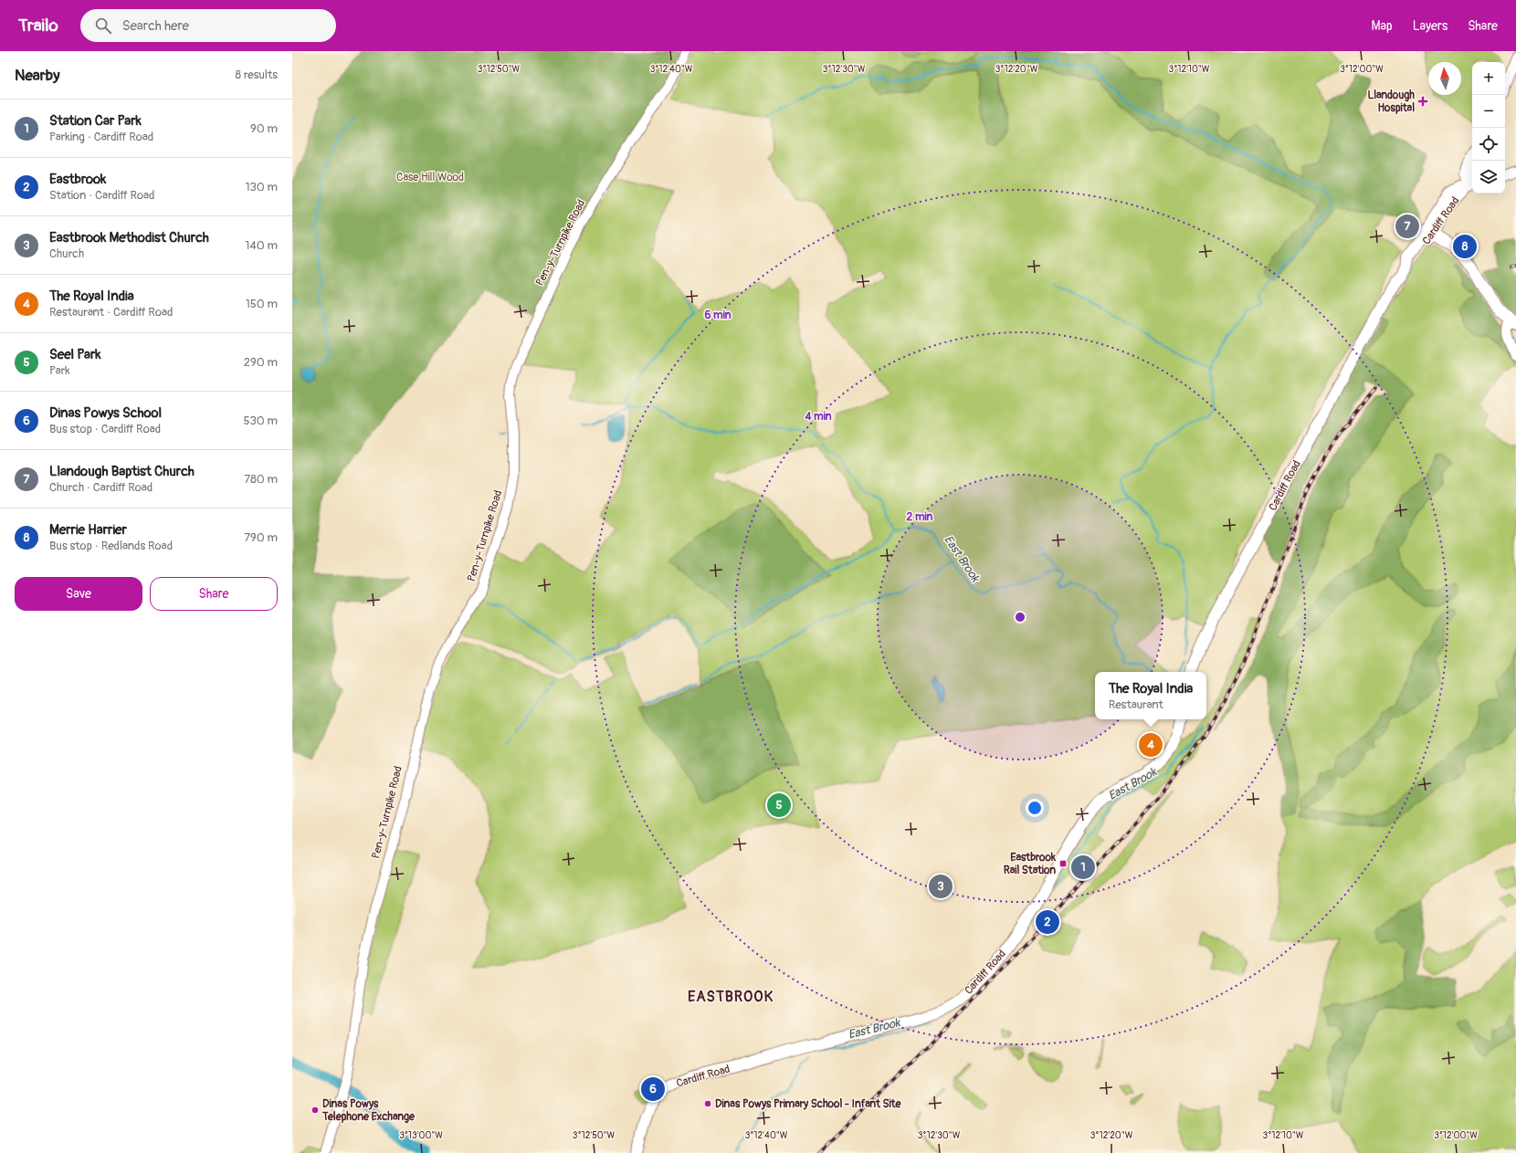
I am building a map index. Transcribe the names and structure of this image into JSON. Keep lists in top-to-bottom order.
{
  "streets": {
    "main road": ["Cardiff Road"],
    "street": ["Pen-y-Turnpike Road"]
  },
  "districts": ["EASTBROOK"],
  "water": ["East Brook"],
  "parks": ["Case Hill Wood"],
  "places": {
    "health": ["Llandough Hospital"],
    "transit": ["Eastbrook Rail Station"],
    "other": ["Dinas Powys Primary School - Infant Site", "Dinas Powys Telephone Exchange"]
  },
  "north": "top",
  "page": {
    "header": "Trailo",
    "search": "Search here",
    "nav": ["Map", "Layers", "Share"],
    "heading": ["Nearby", "8 results"],
    "map_buttons": ["+", "−"],
    "list": [
      {
        "mark": "1",
        "name": "Station Car Park",
        "note": "Parking · Cardiff Road",
        "value": "90 m"
      },
      {
        "mark": "2",
        "name": "Eastbrook",
        "note": "Station · Cardiff Road",
        "value": "130 m"
      },
      {
        "mark": "3",
        "name": "Eastbrook Methodist Church",
        "note": "Church",
        "value": "140 m"
      },
      {
        "mark": "4",
        "name": "The Royal India",
        "note": "Restaurant · Cardiff Road",
        "value": "150 m"
      },
      {
        "mark": "5",
        "name": "Seel Park",
        "note": "Park",
        "value": "290 m"
      },
      {
        "mark": "6",
        "name": "Dinas Powys School",
        "note": "Bus stop · Cardiff Road",
        "value": "530 m"
      },
      {
        "mark": "7",
        "name": "Llandough Baptist Church",
        "note": "Church · Cardiff Road",
        "value": "780 m"
      },
      {
        "mark": "8",
        "name": "Merrie Harrier",
        "note": "Bus stop · Redlands Road",
        "value": "790 m"
      }
    ],
    "pins": [
      "7",
      "8",
      "4",
      "5",
      "1",
      "3",
      "2",
      "6"
    ],
    "buttons": ["Save", "Share"],
    "popup": ["The Royal India", "Restaurant"]
  },
  "coordinates": [
    "3°12'50\"W",
    "3°12'40\"W",
    "3°12'30\"W",
    "3°12'20\"W",
    "3°12'10\"W",
    "3°12'00\"W",
    "3°13'00\"W"
  ],
  "rings": ["6 min", "4 min", "2 min"]
}
